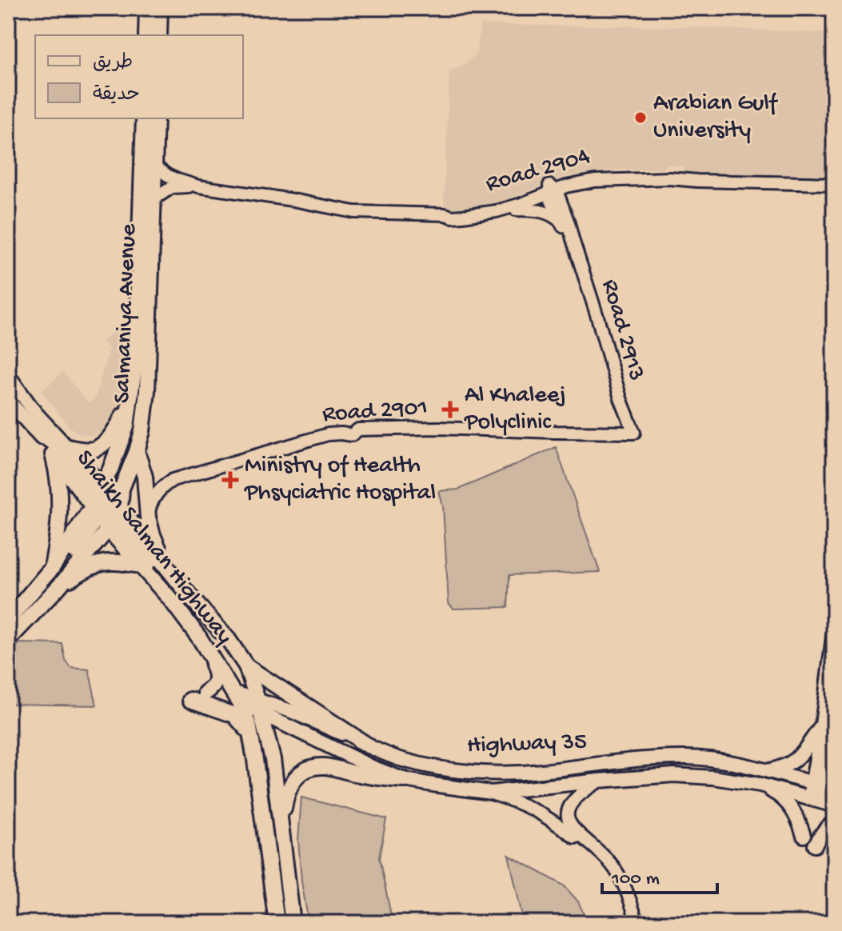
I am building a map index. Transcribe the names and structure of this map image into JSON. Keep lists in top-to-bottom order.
{
  "streets": {
    "main road": ["Salmaniya Avenue", "Shaikh Salman Highway", "Highway 35"],
    "street": ["Road 2904", "Road 2913", "Road 2901"]
  },
  "crossings": [
    ["Road 2904", "Salmaniya Avenue"],
    ["Road 2904", "Road 2913"],
    ["Salmaniya Avenue", "Shaikh Salman Highway"],
    ["Road 2913", "Road 2901"],
    ["Shaikh Salman Highway", "Highway 35"]
  ],
  "places": {
    "other": ["Arabian Gulf University"],
    "health": ["Al Khaleej Polyclinic", "Ministry of Health Phsyciatric Hospital"]
  },
  "legend": ["طريق", "حديقة"],
  "scale_bar": "100 m"
}
